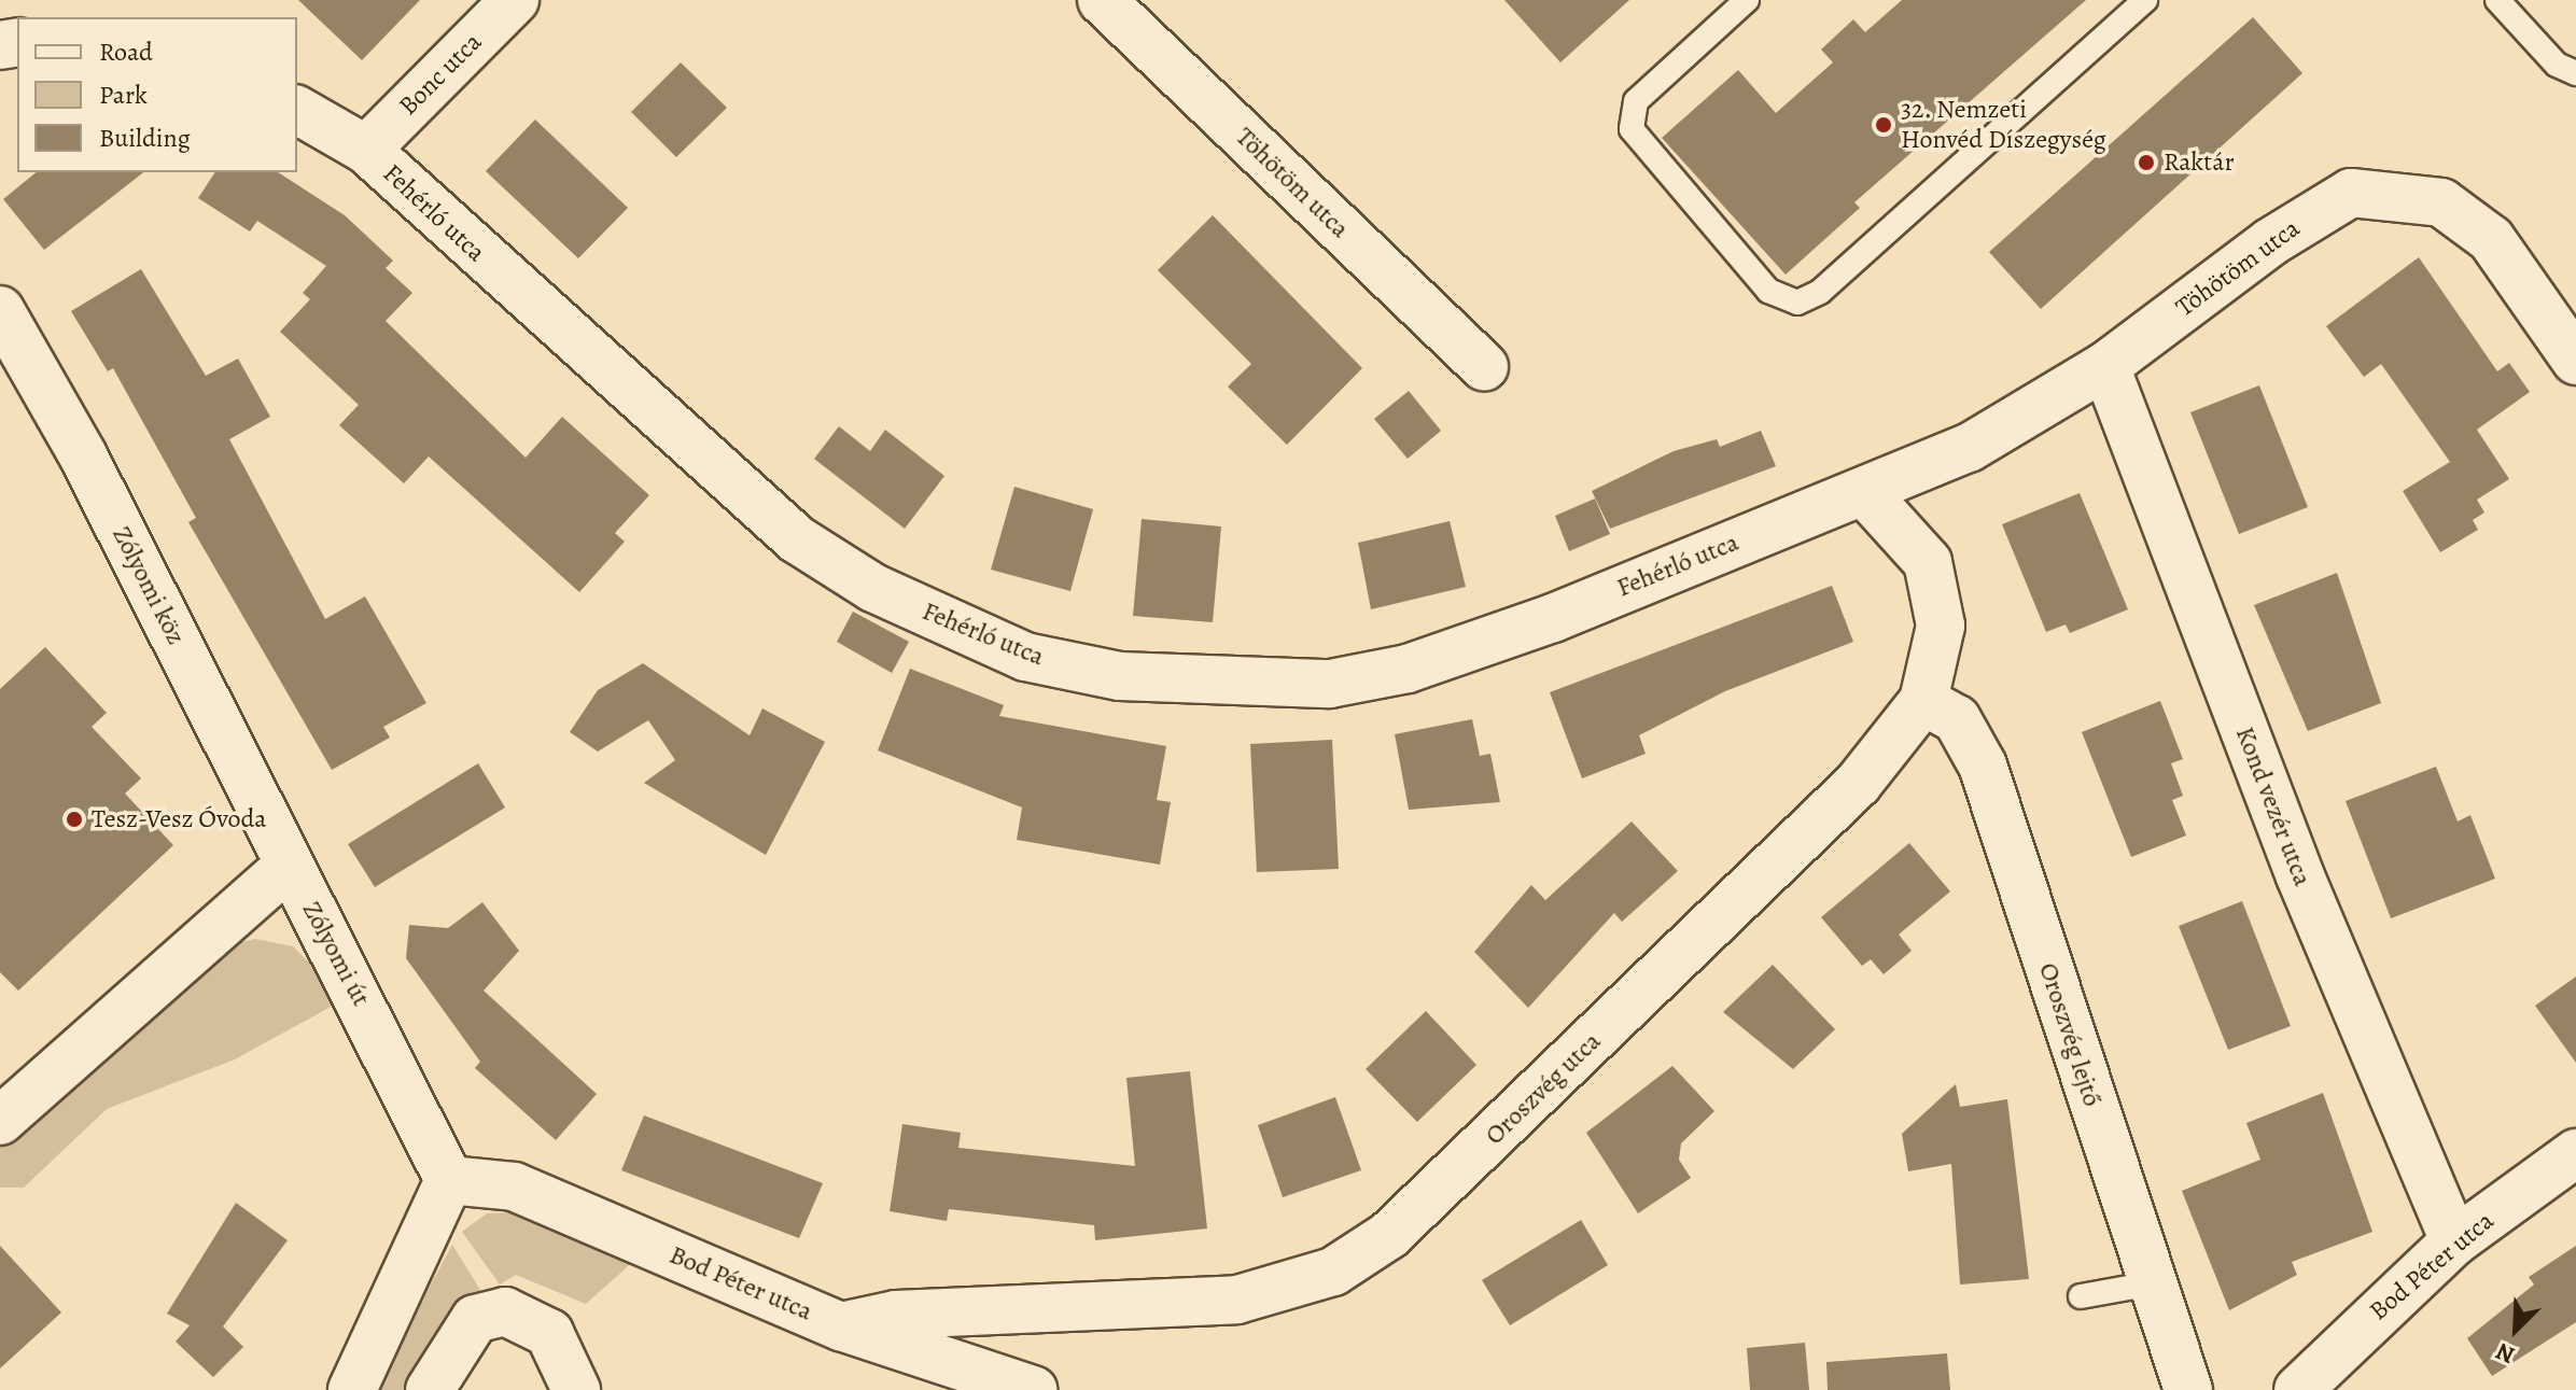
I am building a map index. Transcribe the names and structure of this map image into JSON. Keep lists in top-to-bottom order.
{
  "streets": {
    "street": [
      "Bonc utca",
      "Töhötöm utca",
      "Fehérló utca",
      "Zólyomi köz",
      "Kond vezér utca",
      "Zólyomi út",
      "Oroszvég lejtő",
      "Oroszvég utca",
      "Bod Péter utca"
    ]
  },
  "crossings": [
    ["Bonc utca", "Fehérló utca"],
    ["Töhötöm utca", "Fehérló utca"],
    ["Töhötöm utca", "Kond vezér utca"],
    ["Töhötöm utca", "Oroszvég utca"],
    ["Fehérló utca", "Oroszvég utca"],
    ["Zólyomi köz", "Zólyomi út"],
    ["Kond vezér utca", "Bod Péter utca"],
    ["Zólyomi út", "Bod Péter utca"],
    ["Oroszvég lejtő", "Oroszvég utca"],
    ["Oroszvég utca", "Bod Péter utca"]
  ],
  "places": ["32. Nemzeti Honvéd Díszegység", "Raktár", "Tesz-Vesz Óvoda"],
  "legend": ["Road", "Park", "Building"],
  "north": "bottom left"
}
